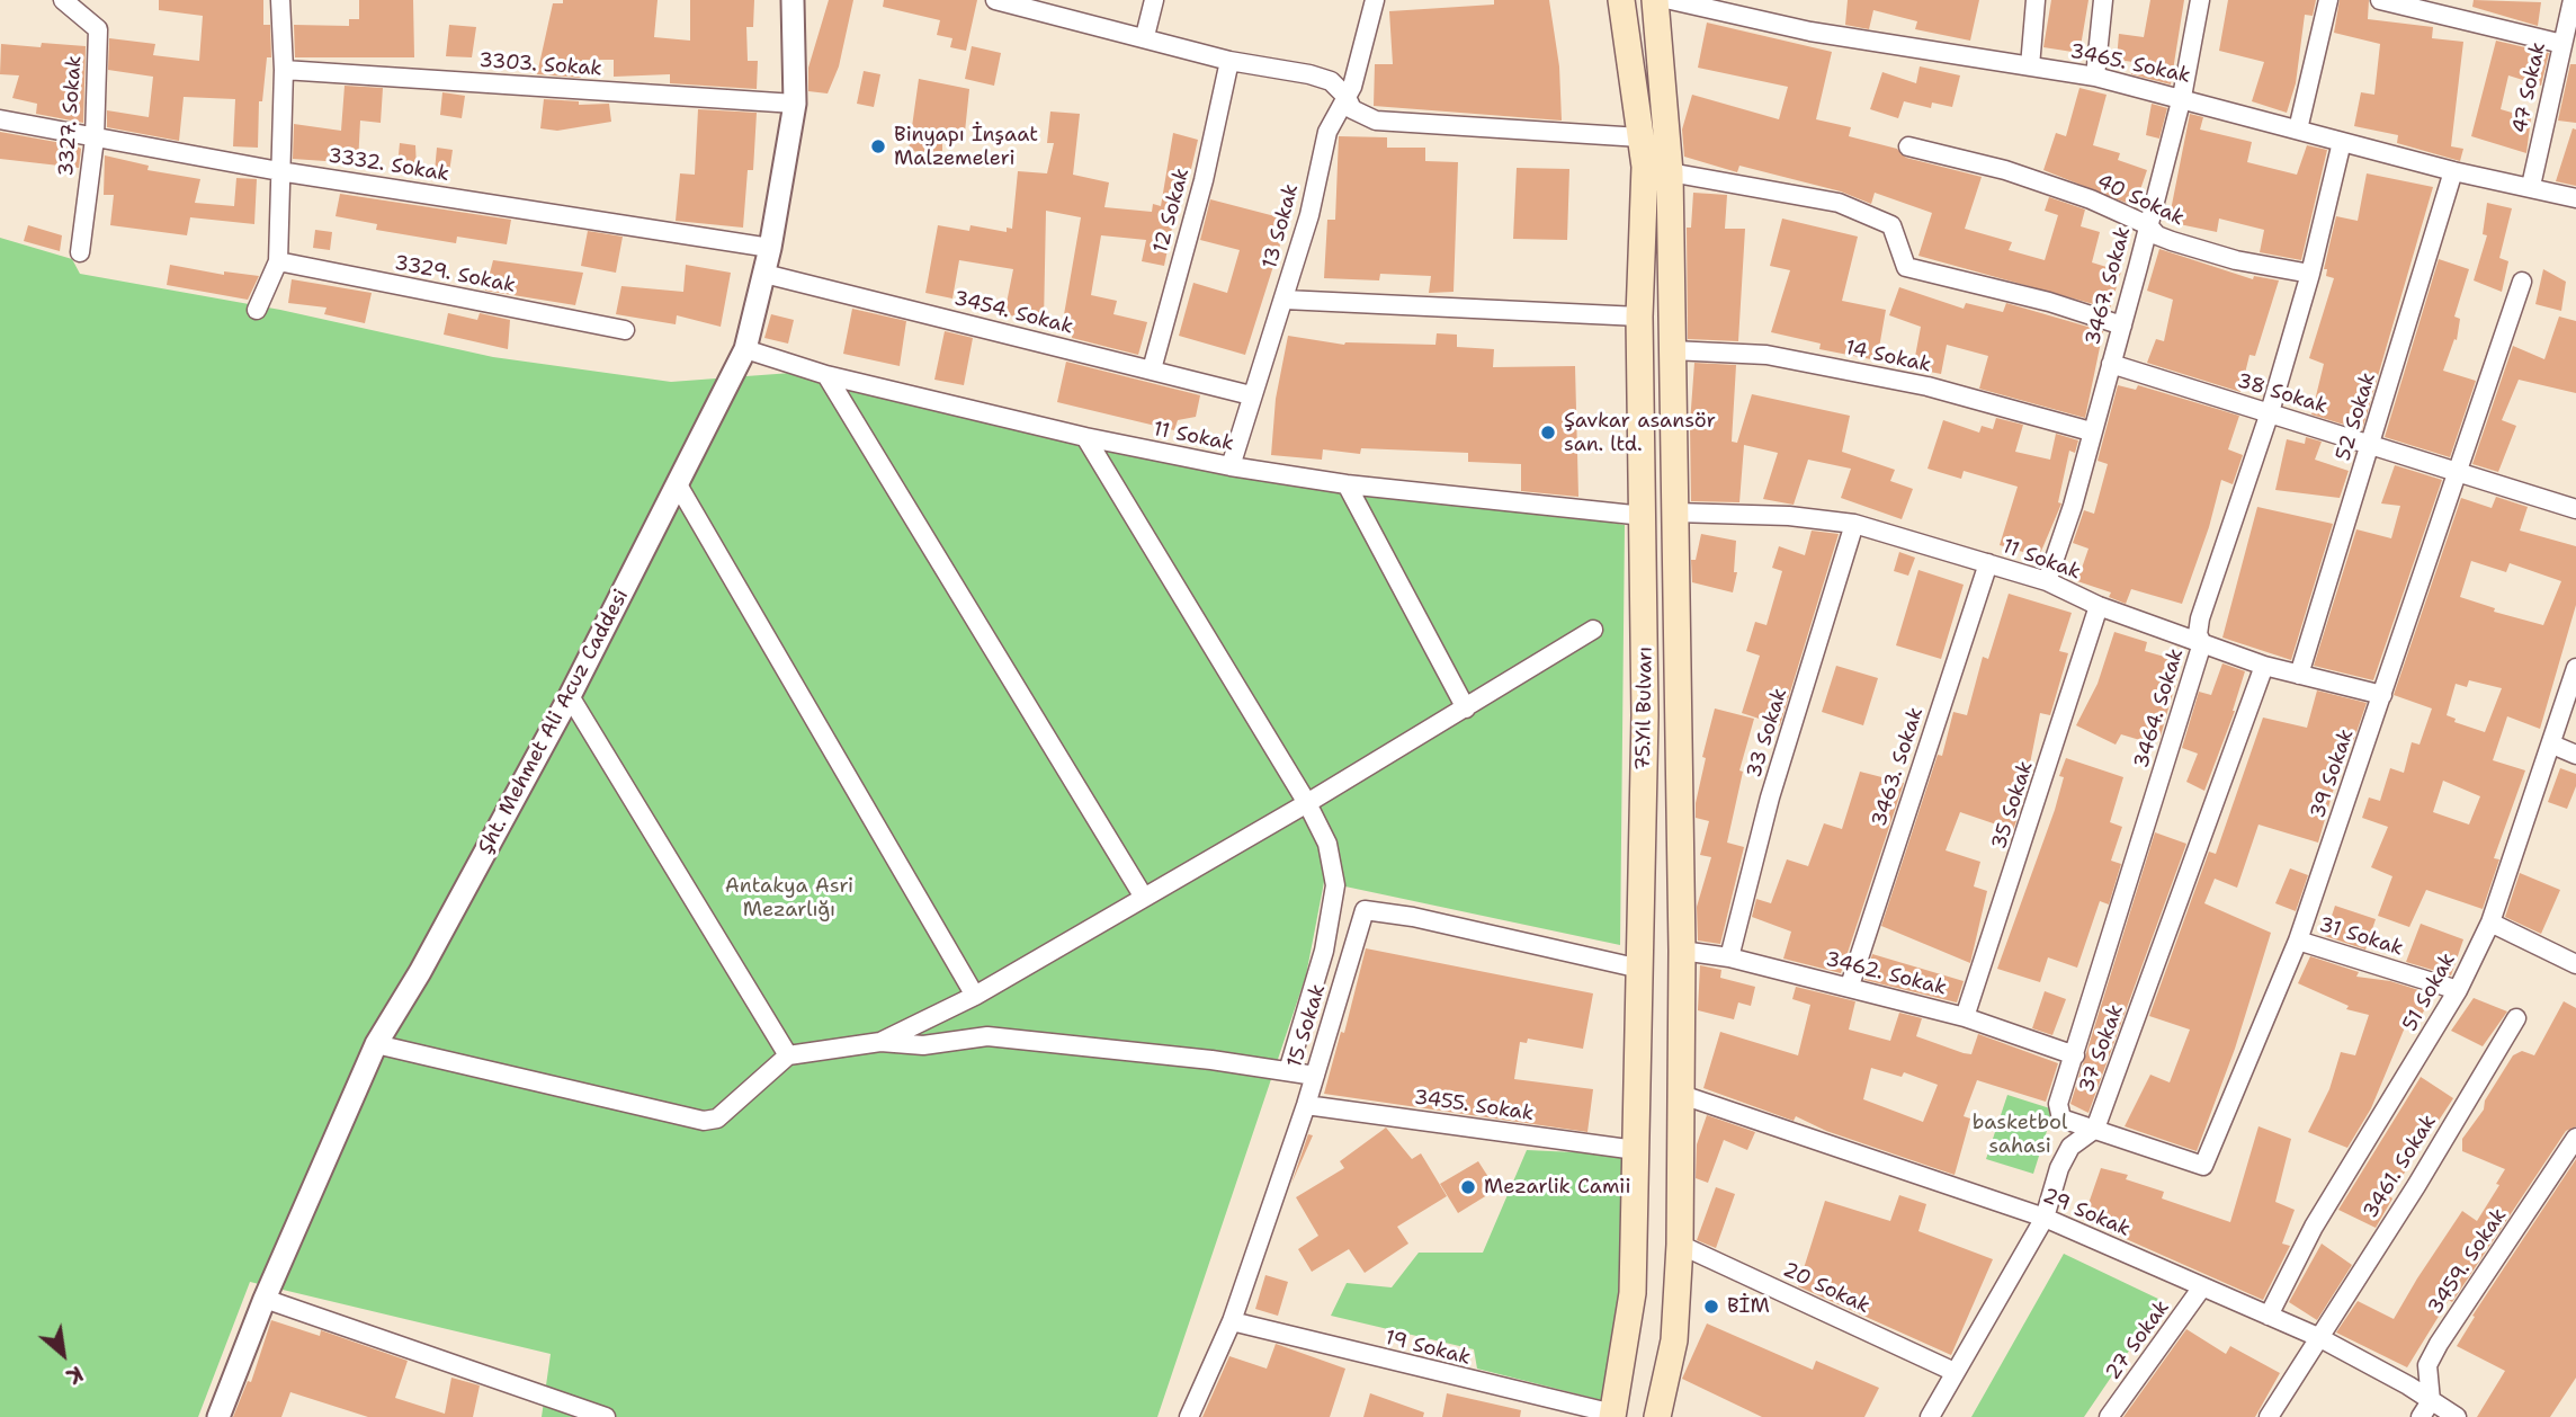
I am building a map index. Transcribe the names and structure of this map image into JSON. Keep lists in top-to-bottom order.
{
  "streets": {
    "main road": ["75.Yıl Bulvarı"],
    "street": [
      "3465. Sokak",
      "3303. Sokak",
      "47 Sokak",
      "3327. Sokak",
      "3332. Sokak",
      "40 Sokak",
      "12 Sokak",
      "13 Sokak",
      "3329. Sokak",
      "3467. Sokak",
      "3454. Sokak",
      "14 Sokak",
      "38 Sokak",
      "52 Sokak",
      "11 Sokak",
      "3464. Sokak",
      "Şht. Mehmet Ali Acuz Caddesi",
      "33 Sokak",
      "3463. Sokak",
      "39 Sokak",
      "35 Sokak",
      "31 Sokak",
      "3462. Sokak",
      "51 Sokak",
      "15 Sokak",
      "37 Sokak",
      "3455. Sokak",
      "3461. Sokak",
      "29 Sokak",
      "3459. Sokak",
      "20 Sokak",
      "27 Sokak",
      "19 Sokak"
    ]
  },
  "crossings": [
    ["3465. Sokak", "47 Sokak"],
    ["3465. Sokak", "3467. Sokak"],
    ["3465. Sokak", "52 Sokak"],
    ["3465. Sokak", "3464. Sokak"],
    ["3303. Sokak", "Şht. Mehmet Ali Acuz Caddesi"],
    ["3327. Sokak", "3332. Sokak"],
    ["3332. Sokak", "Şht. Mehmet Ali Acuz Caddesi"],
    ["40 Sokak", "3467. Sokak"],
    ["40 Sokak", "3464. Sokak"],
    ["12 Sokak", "3454. Sokak"],
    ["13 Sokak", "3454. Sokak"],
    ["13 Sokak", "11 Sokak"],
    ["3467. Sokak", "14 Sokak"],
    ["3467. Sokak", "38 Sokak"],
    ["3467. Sokak", "11 Sokak"],
    ["3454. Sokak", "Şht. Mehmet Ali Acuz Caddesi"],
    ["14 Sokak", "75.Yıl Bulvarı"],
    ["38 Sokak", "52 Sokak"],
    ["38 Sokak", "3464. Sokak"],
    ["38 Sokak", "39 Sokak"],
    ["52 Sokak", "11 Sokak"],
    ["11 Sokak", "75.Yıl Bulvarı"],
    ["11 Sokak", "3464. Sokak"],
    ["11 Sokak", "Şht. Mehmet Ali Acuz Caddesi"],
    ["11 Sokak", "33 Sokak"],
    ["11 Sokak", "3463. Sokak"],
    ["11 Sokak", "39 Sokak"],
    ["11 Sokak", "35 Sokak"],
    ["11 Sokak", "37 Sokak"],
    ["75.Yıl Bulvarı", "3462. Sokak"],
    ["75.Yıl Bulvarı", "15 Sokak"],
    ["75.Yıl Bulvarı", "3455. Sokak"],
    ["75.Yıl Bulvarı", "29 Sokak"],
    ["75.Yıl Bulvarı", "20 Sokak"],
    ["75.Yıl Bulvarı", "19 Sokak"],
    ["3464. Sokak", "39 Sokak"],
    ["3464. Sokak", "3462. Sokak"],
    ["3464. Sokak", "37 Sokak"],
    ["33 Sokak", "3462. Sokak"],
    ["3463. Sokak", "3462. Sokak"],
    ["39 Sokak", "31 Sokak"],
    ["39 Sokak", "37 Sokak"],
    ["35 Sokak", "3462. Sokak"],
    ["31 Sokak", "51 Sokak"],
    ["51 Sokak", "29 Sokak"],
    ["15 Sokak", "3455. Sokak"],
    ["15 Sokak", "19 Sokak"],
    ["37 Sokak", "29 Sokak"],
    ["37 Sokak", "20 Sokak"],
    ["3461. Sokak", "29 Sokak"],
    ["29 Sokak", "3459. Sokak"],
    ["29 Sokak", "27 Sokak"]
  ],
  "parks": ["Antakya Asri Mezarlığı", "basketbol sahasi"],
  "places": [
    "Binyapı İnşaat Malzemeleri",
    "Şavkar asansör san. ltd.",
    "Mezarlik Camii",
    "BİM"
  ],
  "north": "bottom right"
}
